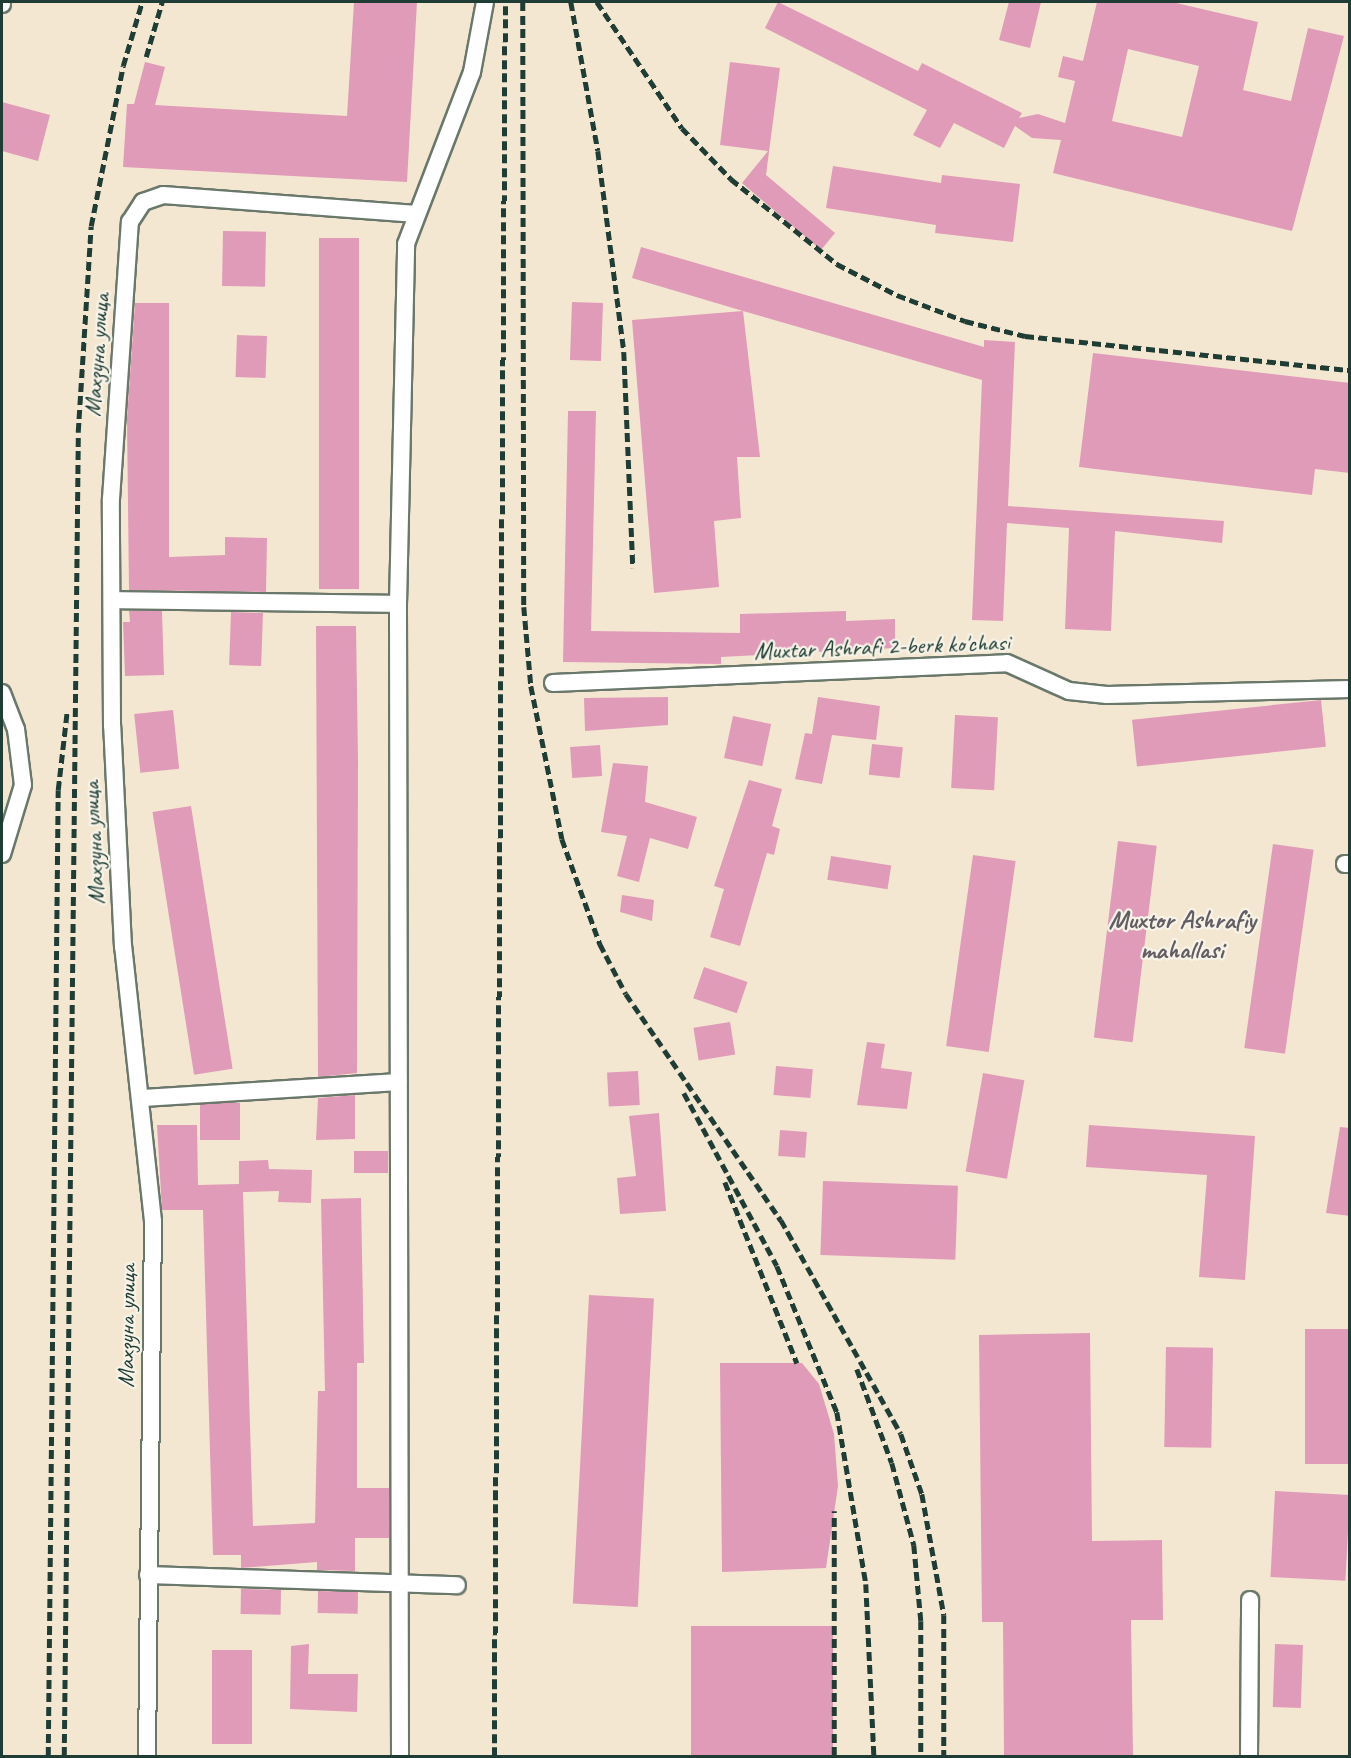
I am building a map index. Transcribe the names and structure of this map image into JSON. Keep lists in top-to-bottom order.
{
  "streets": {
    "street": ["Махзуна улица", "Muxtar Ashrafi 2-berk ko'chasi"]
  },
  "districts": ["Muxtor Ashrafiy mahallasi"]
}
